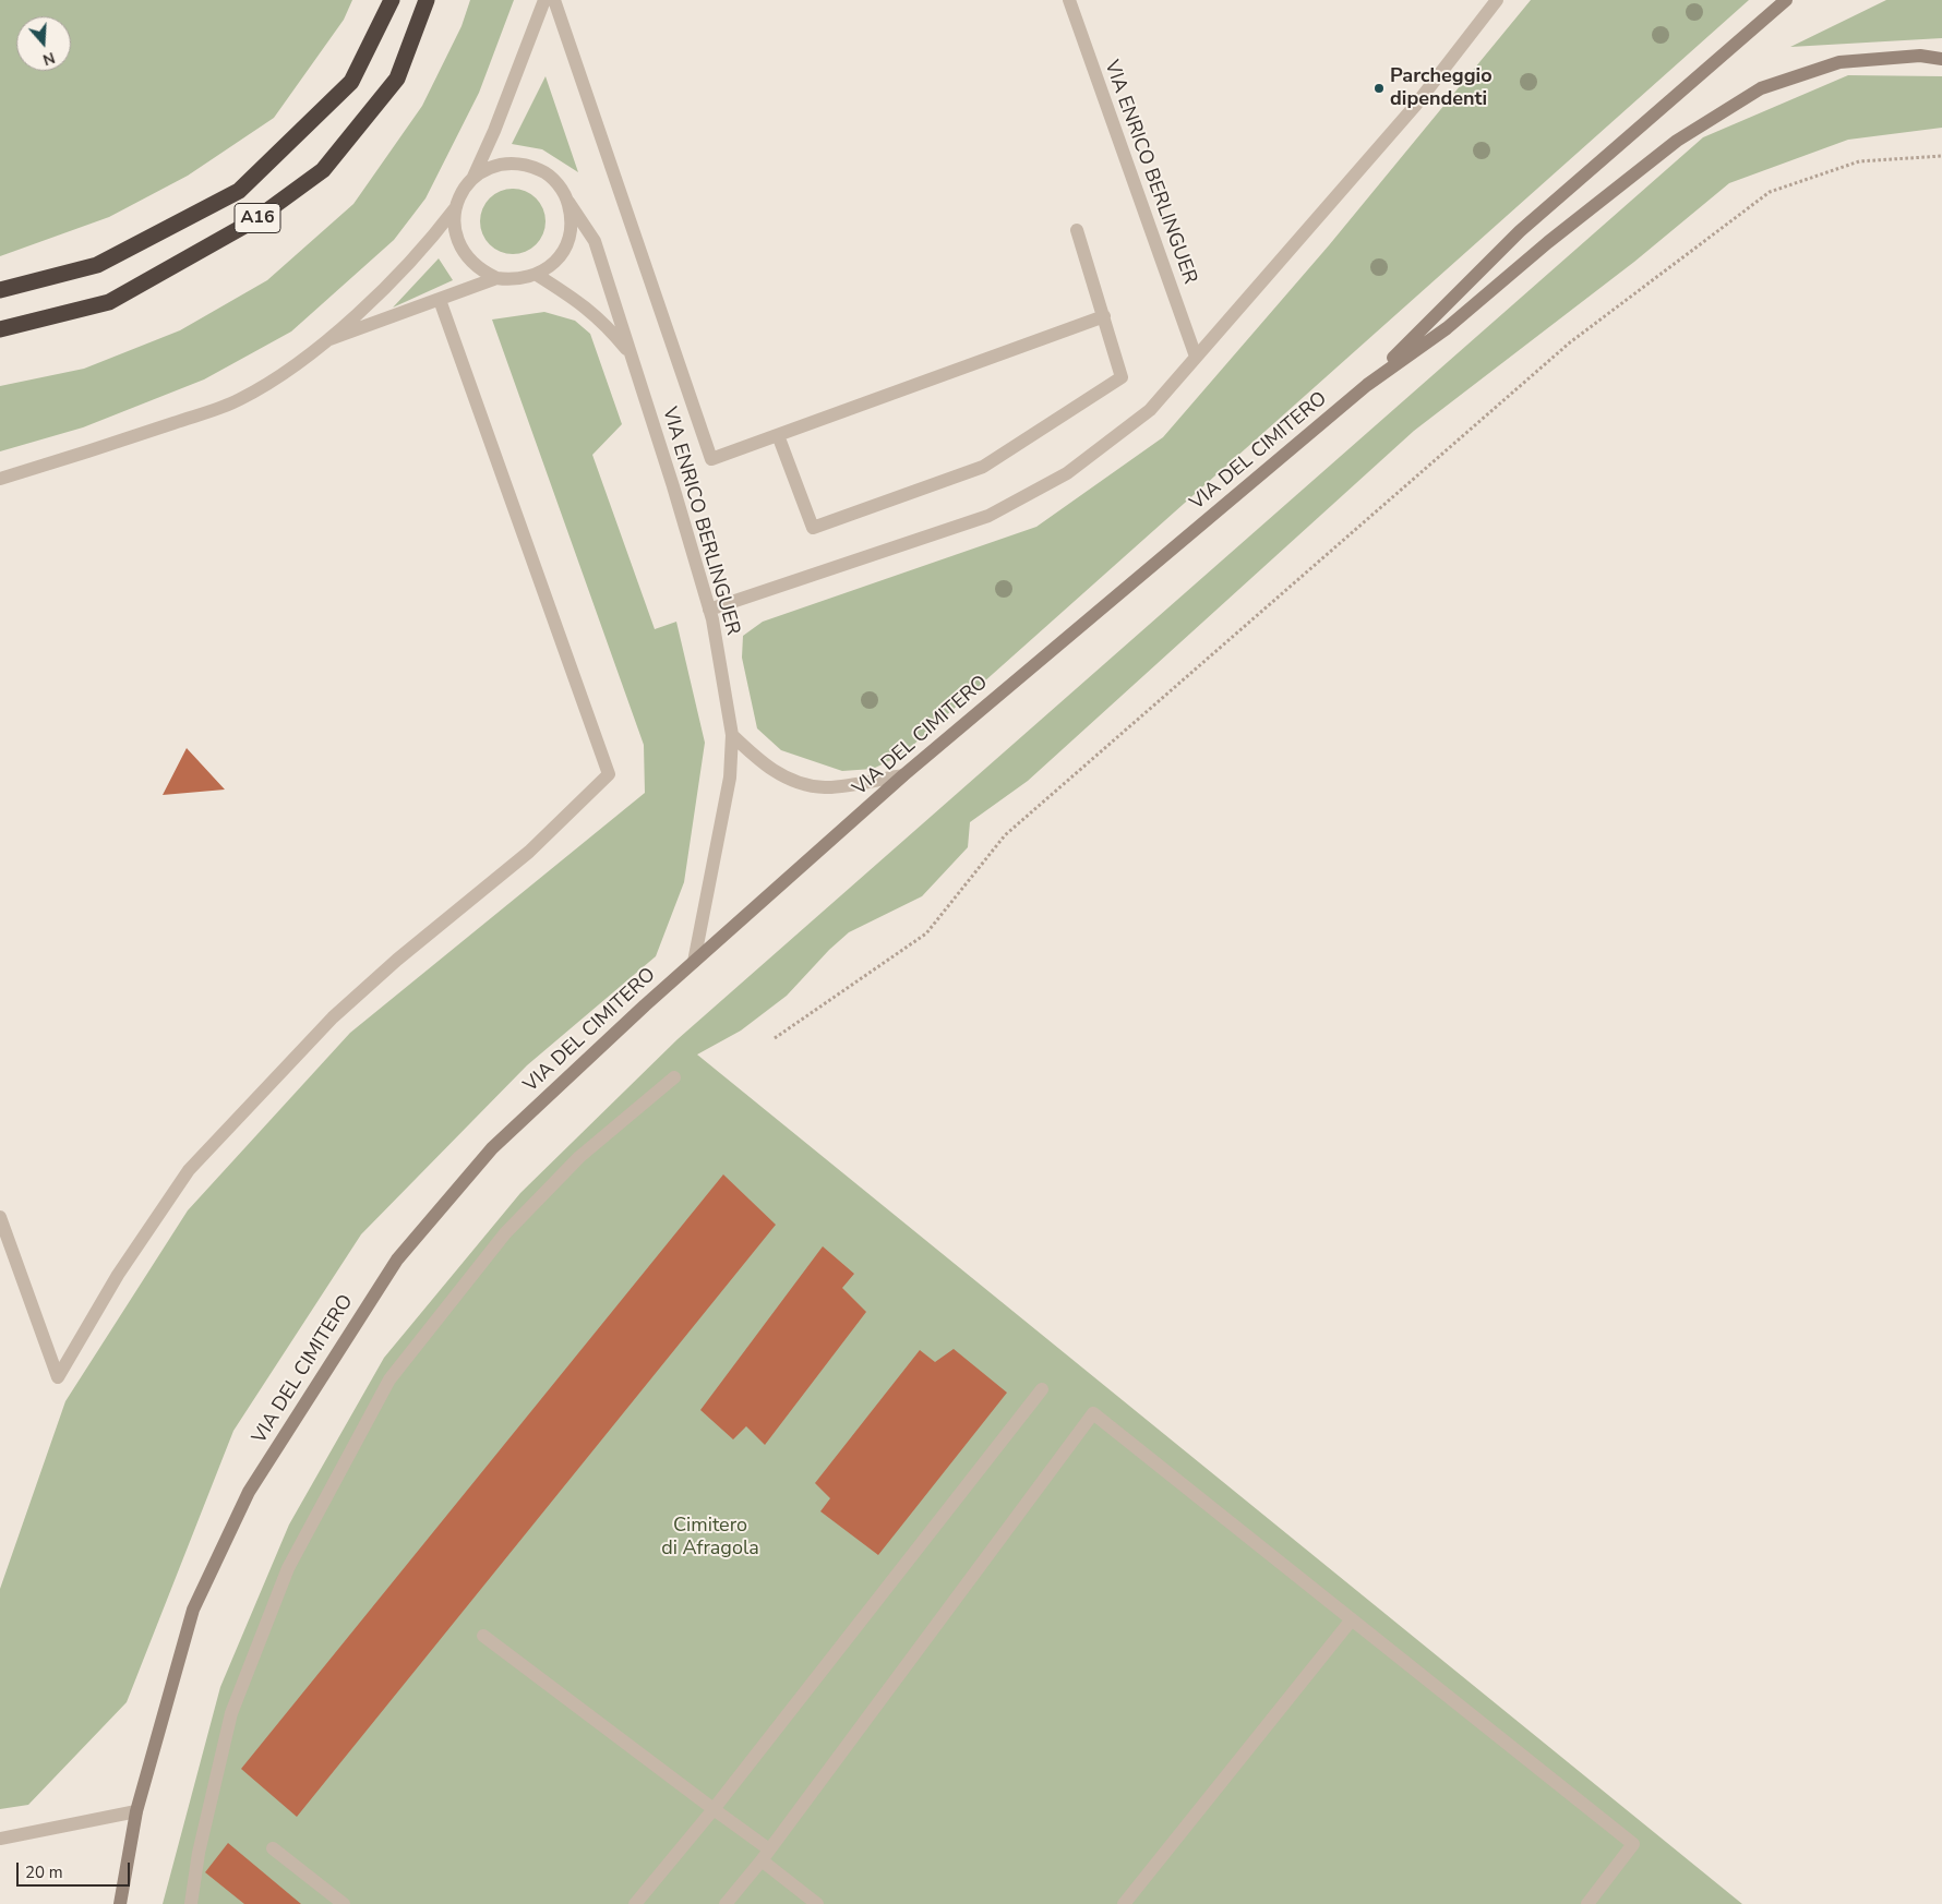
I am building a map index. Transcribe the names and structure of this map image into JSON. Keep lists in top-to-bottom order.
{
  "streets": {
    "highway": ["A16"],
    "main road": ["VIA DEL CIMITERO"],
    "street": ["VIA ENRICO BERLINGUER"]
  },
  "crossings": [
    ["VIA ENRICO BERLINGUER", "VIA DEL CIMITERO"]
  ],
  "parks": ["Cimitero di Afragola"],
  "places": ["Parcheggio dipendenti"],
  "scale_bar": "20 m",
  "north": "bottom"
}
